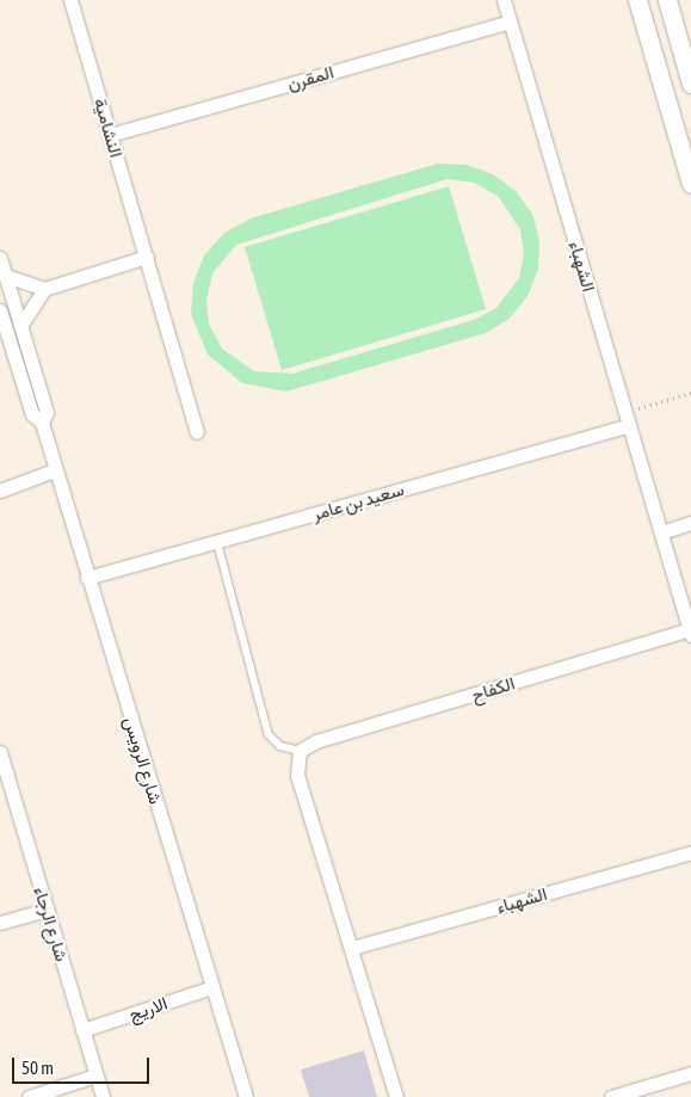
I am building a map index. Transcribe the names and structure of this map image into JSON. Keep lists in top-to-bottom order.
{
  "streets": {
    "street": [
      "المقرن",
      "النشامية",
      "الشهباء",
      "سعيد بن عامر",
      "الكفاح",
      "شارع الرويس",
      "شارع الرجاء",
      "الاريج"
    ]
  },
  "crossings": [
    ["المقرن", "النشامية"],
    ["المقرن", "الشهباء"],
    ["الشهباء", "سعيد بن عامر"],
    ["الشهباء", "الكفاح"],
    ["سعيد بن عامر", "شارع الرويس"],
    ["شارع الرويس", "الاريج"],
    ["شارع الرجاء", "الاريج"]
  ],
  "scale_bar": "50 m"
}
